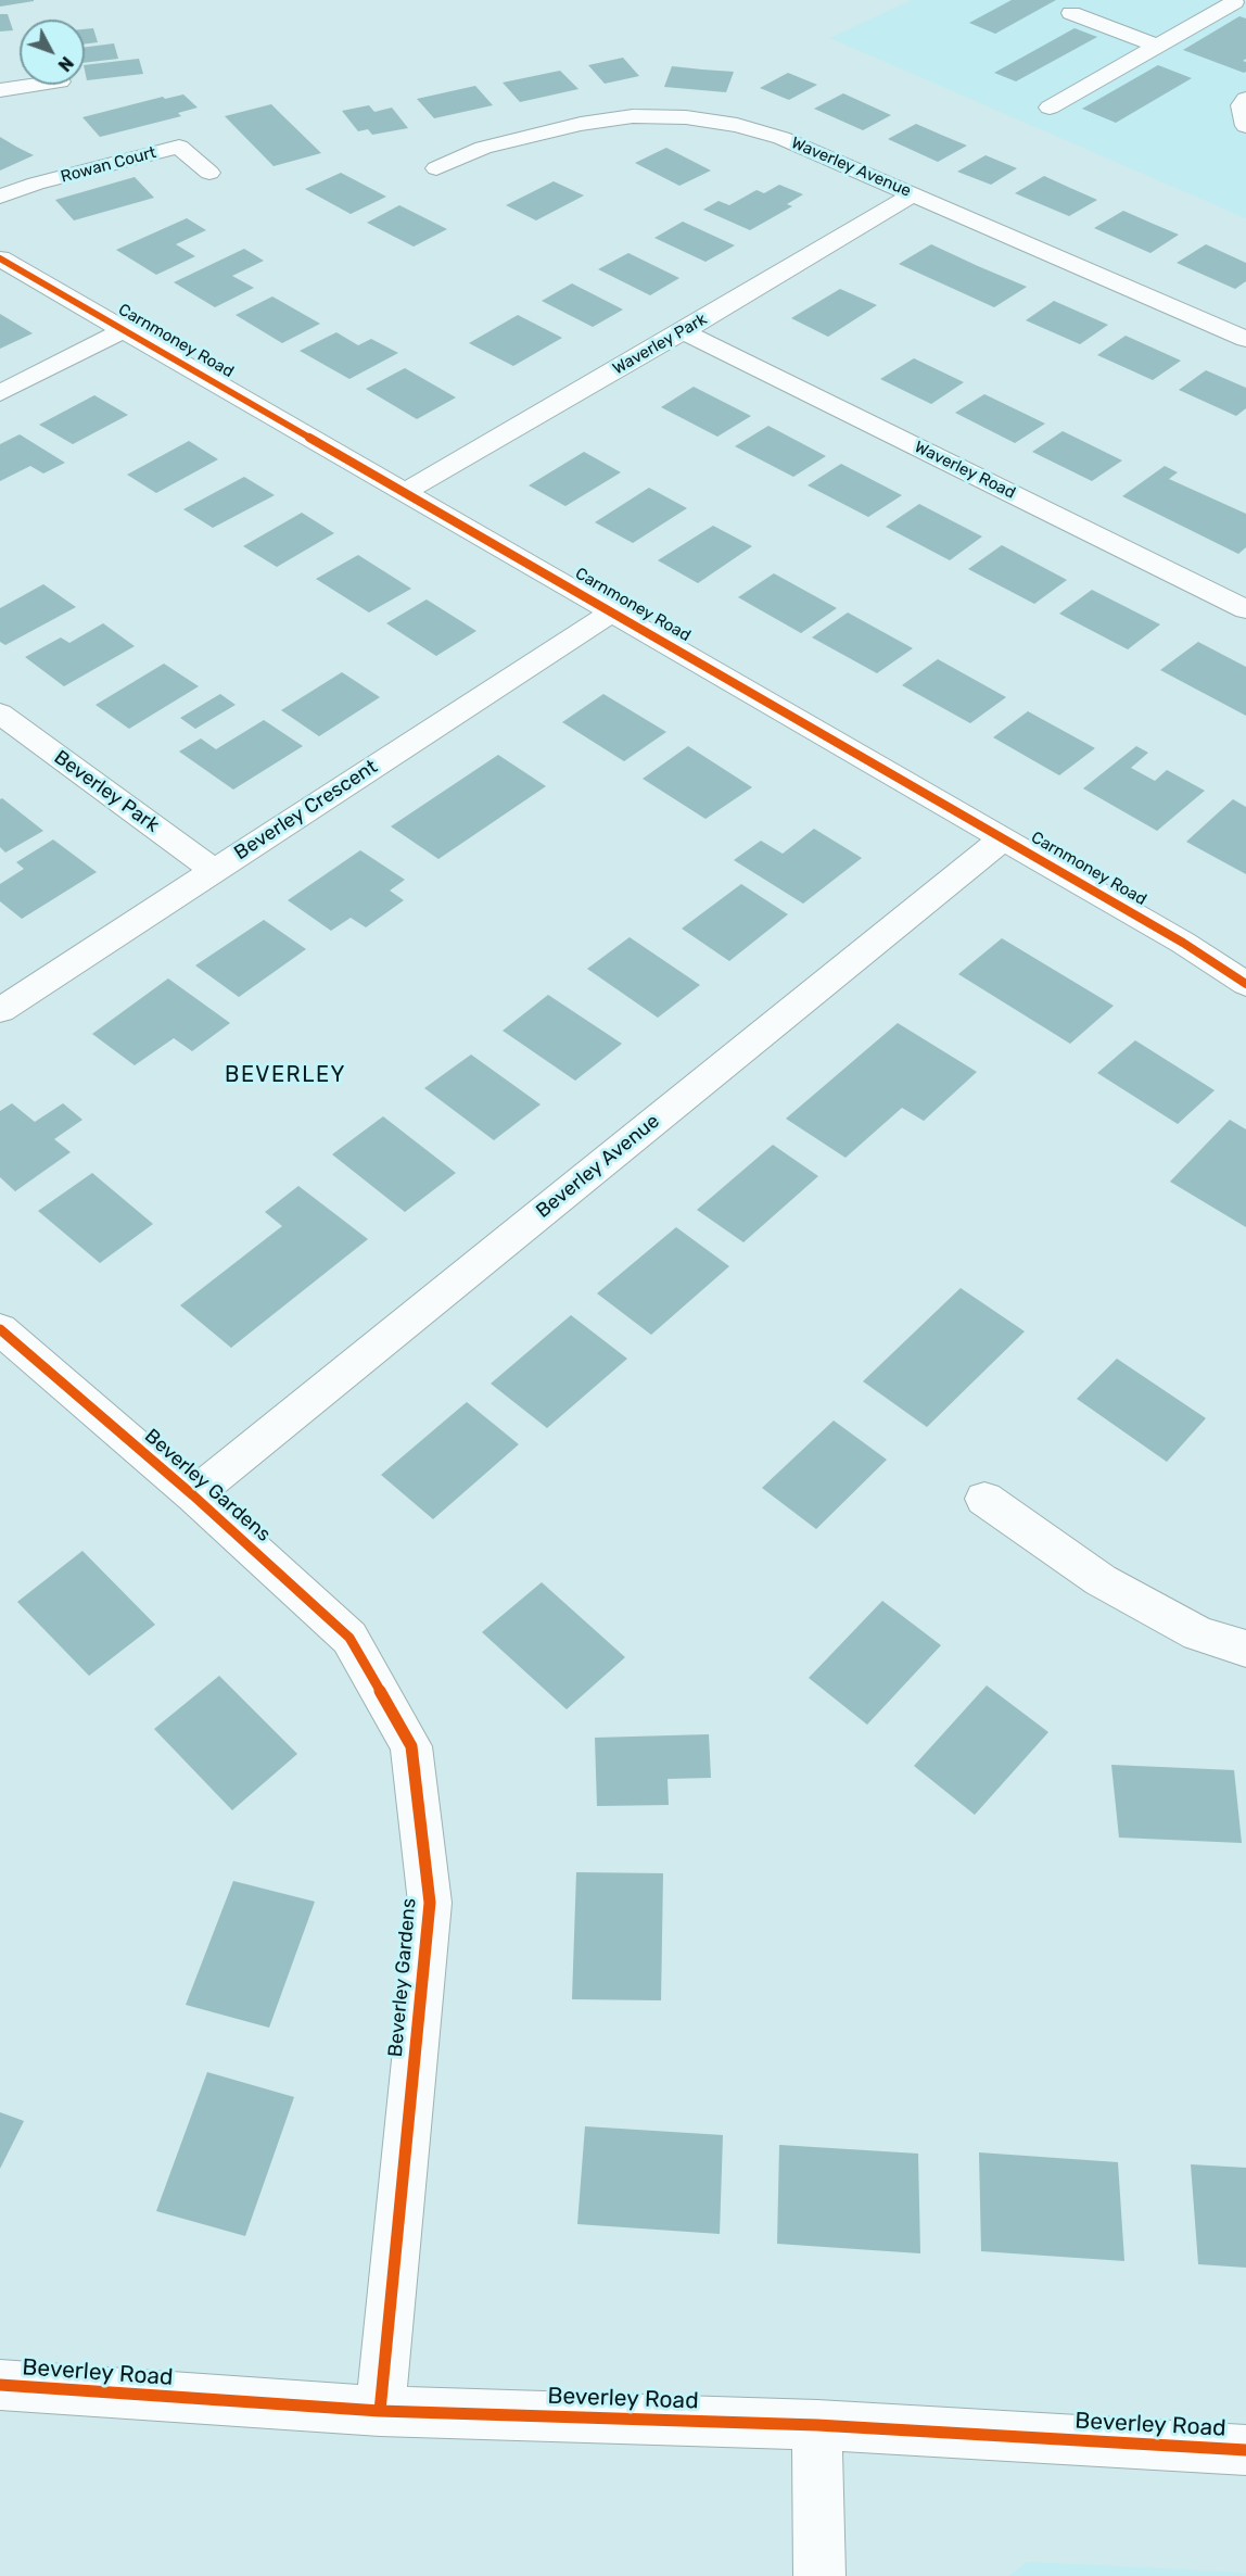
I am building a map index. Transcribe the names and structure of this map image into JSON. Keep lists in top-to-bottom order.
{
  "streets": {
    "street": [
      "Rowan Court",
      "Waverley Avenue",
      "Carnmoney Road",
      "Waverley Park",
      "Waverley Road",
      "Beverley Park",
      "Beverley Crescent",
      "Beverley Avenue",
      "Beverley Gardens",
      "Beverley Road"
    ]
  },
  "crossings": [
    ["Waverley Avenue", "Waverley Park"],
    ["Carnmoney Road", "Waverley Park"],
    ["Carnmoney Road", "Beverley Crescent"],
    ["Carnmoney Road", "Beverley Avenue"],
    ["Waverley Park", "Waverley Road"],
    ["Beverley Park", "Beverley Crescent"],
    ["Beverley Avenue", "Beverley Gardens"],
    ["Beverley Gardens", "Beverley Road"]
  ],
  "districts": ["BEVERLEY"],
  "north": "bottom right"
}
